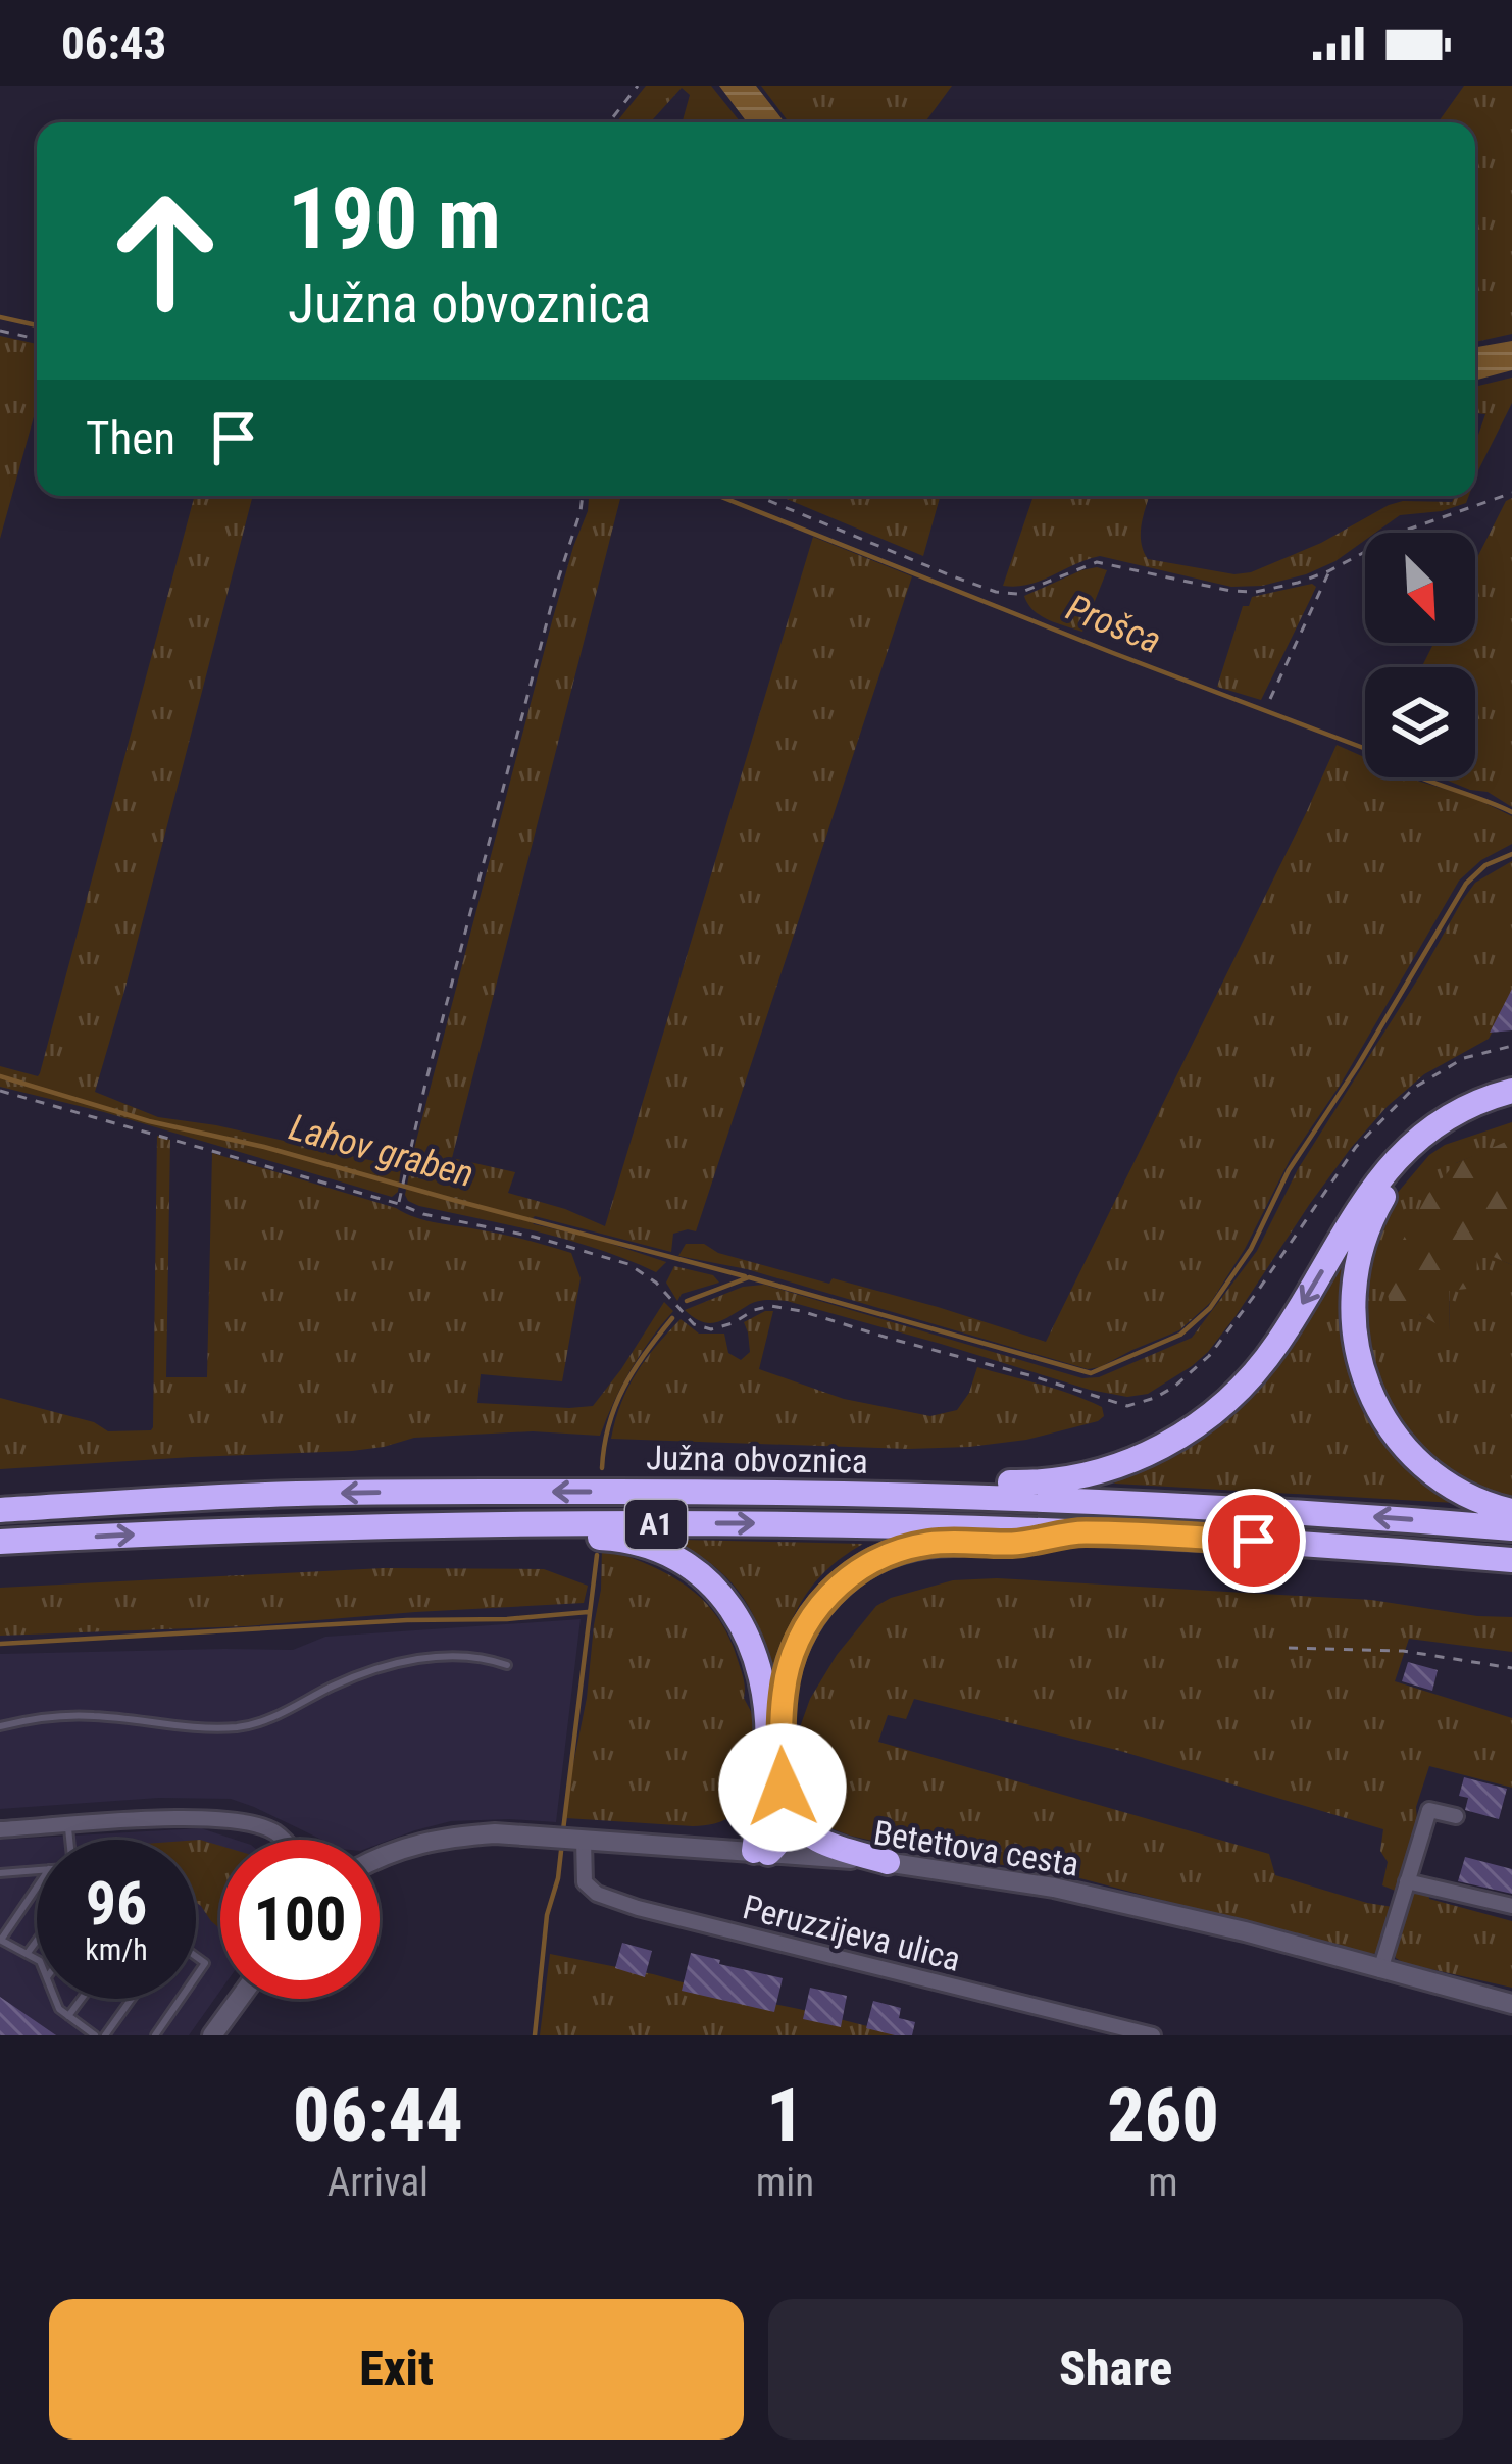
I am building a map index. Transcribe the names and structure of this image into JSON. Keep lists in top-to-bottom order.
{
  "streets": {
    "highway": ["Južna obvoznica", "A1"],
    "street": ["Betettova cesta", "Peruzzijeva ulica"]
  },
  "crossings": [
    ["Betettova cesta", "Peruzzijeva ulica"]
  ],
  "water": ["Prošca", "Lahov graben"],
  "north": "bottom right",
  "page": {
    "status": "06:43",
    "turn": ["190 m", "Južna obvoznica"],
    "then": "Then",
    "speed": "96 km/h",
    "limit": "100",
    "eta": [
      "06:44",
      "Arrival",
      "1",
      "min",
      "260",
      "m"
    ],
    "buttons": ["Exit", "Share"]
  }
}
